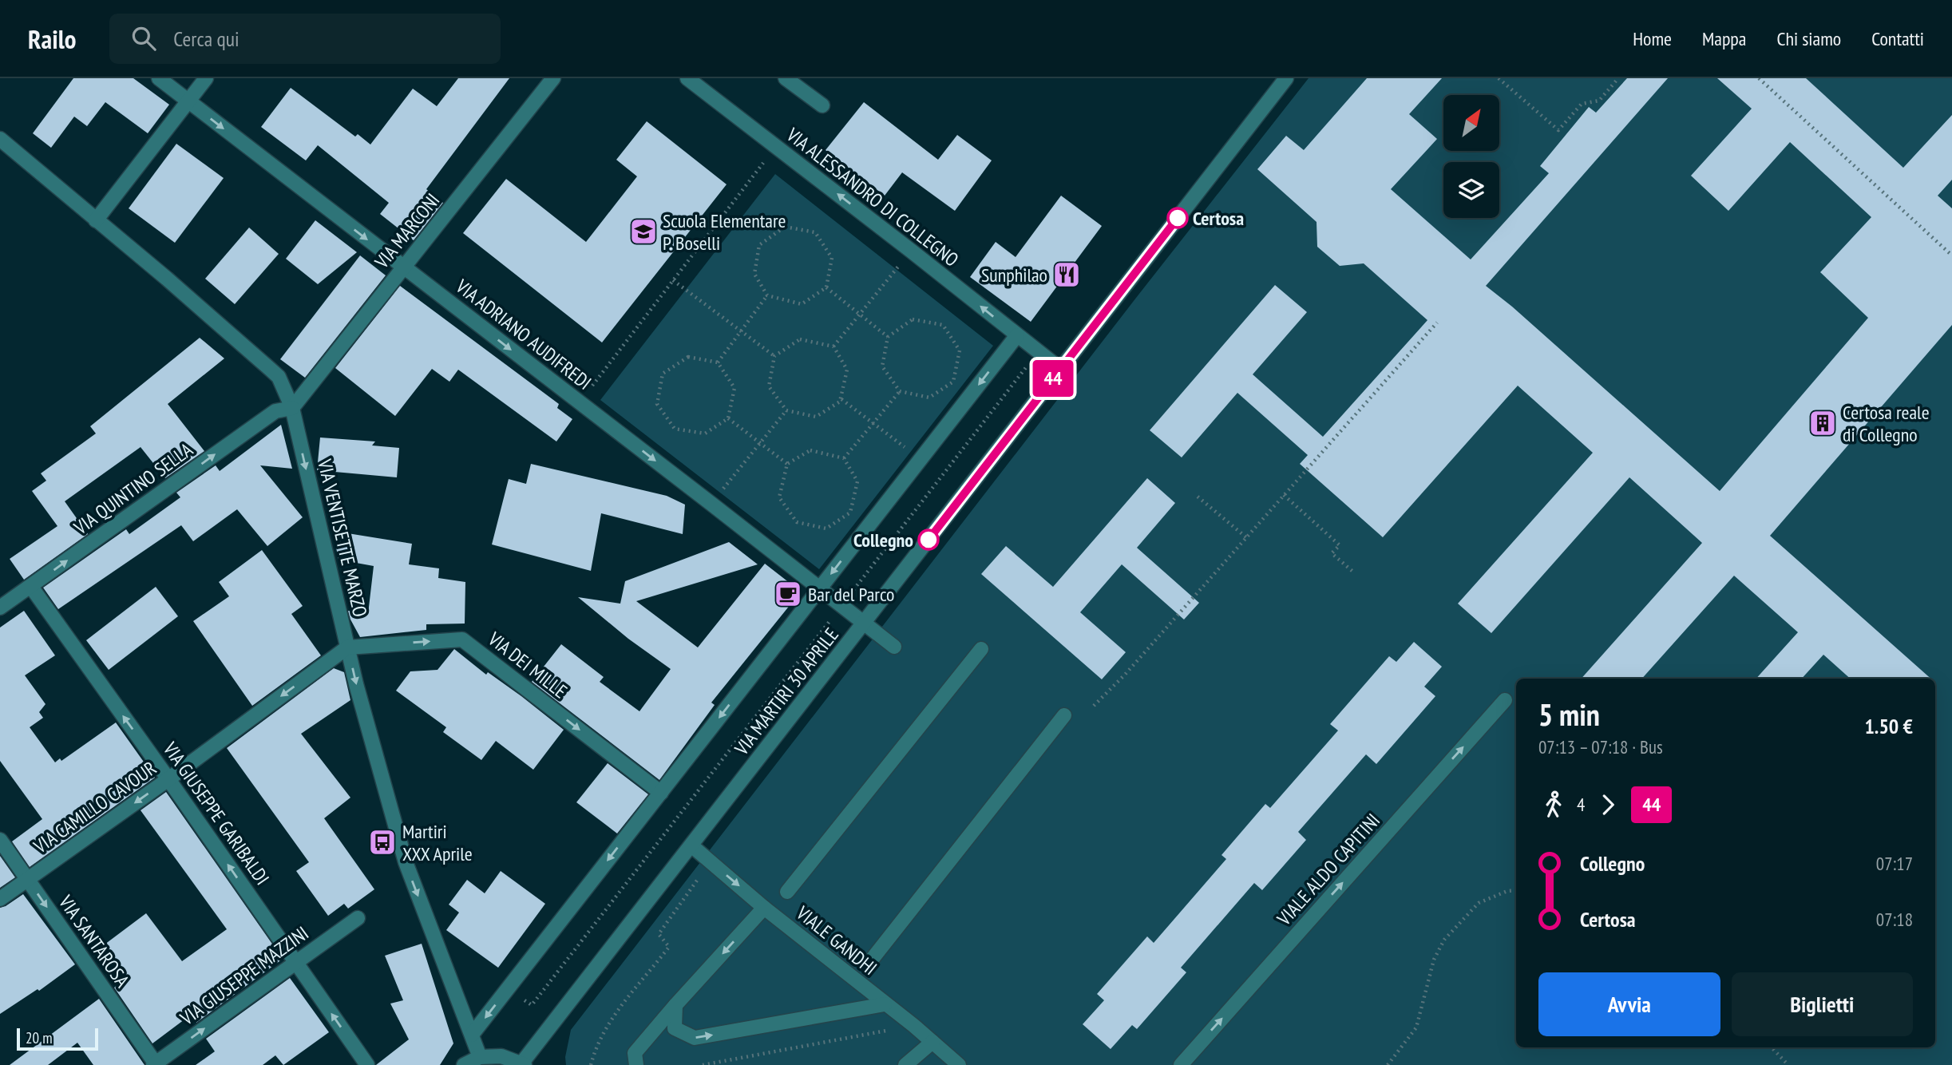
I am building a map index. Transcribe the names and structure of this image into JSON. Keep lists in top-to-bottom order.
{
  "streets": {
    "street": [
      "VIA ALESSANDRO DI COLLEGNO",
      "VIA MARCONI",
      "VIA ADRIANO AUDIFREDI",
      "VIA QUINTINO SELLA",
      "VIA VENTISETTE MARZO",
      "VIA DEI MILLE",
      "VIA MARTIRI 30 APRILE",
      "VIA CAMILLO CAVOUR",
      "VIA GIUSEPPE GARIBALDI",
      "VIALE ALDO CAPITINI",
      "VIALE GANDHI",
      "VIA SANTAROSA",
      "VIA GIUSEPPE MAZZINI"
    ]
  },
  "crossings": [
    ["VIA ALESSANDRO DI COLLEGNO", "VIA MARTIRI 30 APRILE"],
    ["VIA MARCONI", "VIA ADRIANO AUDIFREDI"],
    ["VIA MARCONI", "VIA QUINTINO SELLA"],
    ["VIA MARCONI", "VIA VENTISETTE MARZO"],
    ["VIA ADRIANO AUDIFREDI", "VIA MARTIRI 30 APRILE"],
    ["VIA QUINTINO SELLA", "VIA VENTISETTE MARZO"],
    ["VIA QUINTINO SELLA", "VIA GIUSEPPE GARIBALDI"],
    ["VIA VENTISETTE MARZO", "VIA DEI MILLE"],
    ["VIA VENTISETTE MARZO", "VIA MARTIRI 30 APRILE"],
    ["VIA VENTISETTE MARZO", "VIA CAMILLO CAVOUR"],
    ["VIA DEI MILLE", "VIA MARTIRI 30 APRILE"],
    ["VIA DEI MILLE", "VIA CAMILLO CAVOUR"],
    ["VIA MARTIRI 30 APRILE", "VIALE GANDHI"],
    ["VIA CAMILLO CAVOUR", "VIA GIUSEPPE GARIBALDI"],
    ["VIA CAMILLO CAVOUR", "VIA SANTAROSA"],
    ["VIA GIUSEPPE GARIBALDI", "VIA GIUSEPPE MAZZINI"],
    ["VIA SANTAROSA", "VIA GIUSEPPE MAZZINI"]
  ],
  "one_way": [
    "VIA ALESSANDRO DI COLLEGNO",
    "VIA ADRIANO AUDIFREDI",
    "VIA QUINTINO SELLA",
    "VIA VENTISETTE MARZO",
    "VIA DEI MILLE",
    "VIA CAMILLO CAVOUR",
    "VIA GIUSEPPE GARIBALDI",
    "VIALE ALDO CAPITINI",
    "VIA SANTAROSA",
    "VIA GIUSEPPE MAZZINI"
  ],
  "places": {
    "other": ["Certosa", "Collegno"],
    "school or university": ["Scuola Elementare P. Boselli"],
    "restaurant": ["Sunphilao"],
    "building": ["Certosa reale di Collegno"],
    "cafe": ["Bar del Parco"],
    "bus stop": ["Martiri XXX Aprile"]
  },
  "lines": ["bus line 44"],
  "scale_bar": "20 m",
  "north": "top right",
  "page": {
    "header": "Railo",
    "search": "Cerca qui",
    "nav": [
      "Home",
      "Mappa",
      "Chi siamo",
      "Contatti"
    ],
    "on_map": "44",
    "heading": ["5 min", "07:13 – 07:18 · Bus", "1.50 €"],
    "legs": ["4", "44"],
    "list": [
      {
        "name": "Collegno",
        "value": "07:17"
      },
      {
        "name": "Certosa",
        "value": "07:18"
      }
    ],
    "buttons": ["Avvia", "Biglietti"],
    "scale": "20 m"
  }
}
